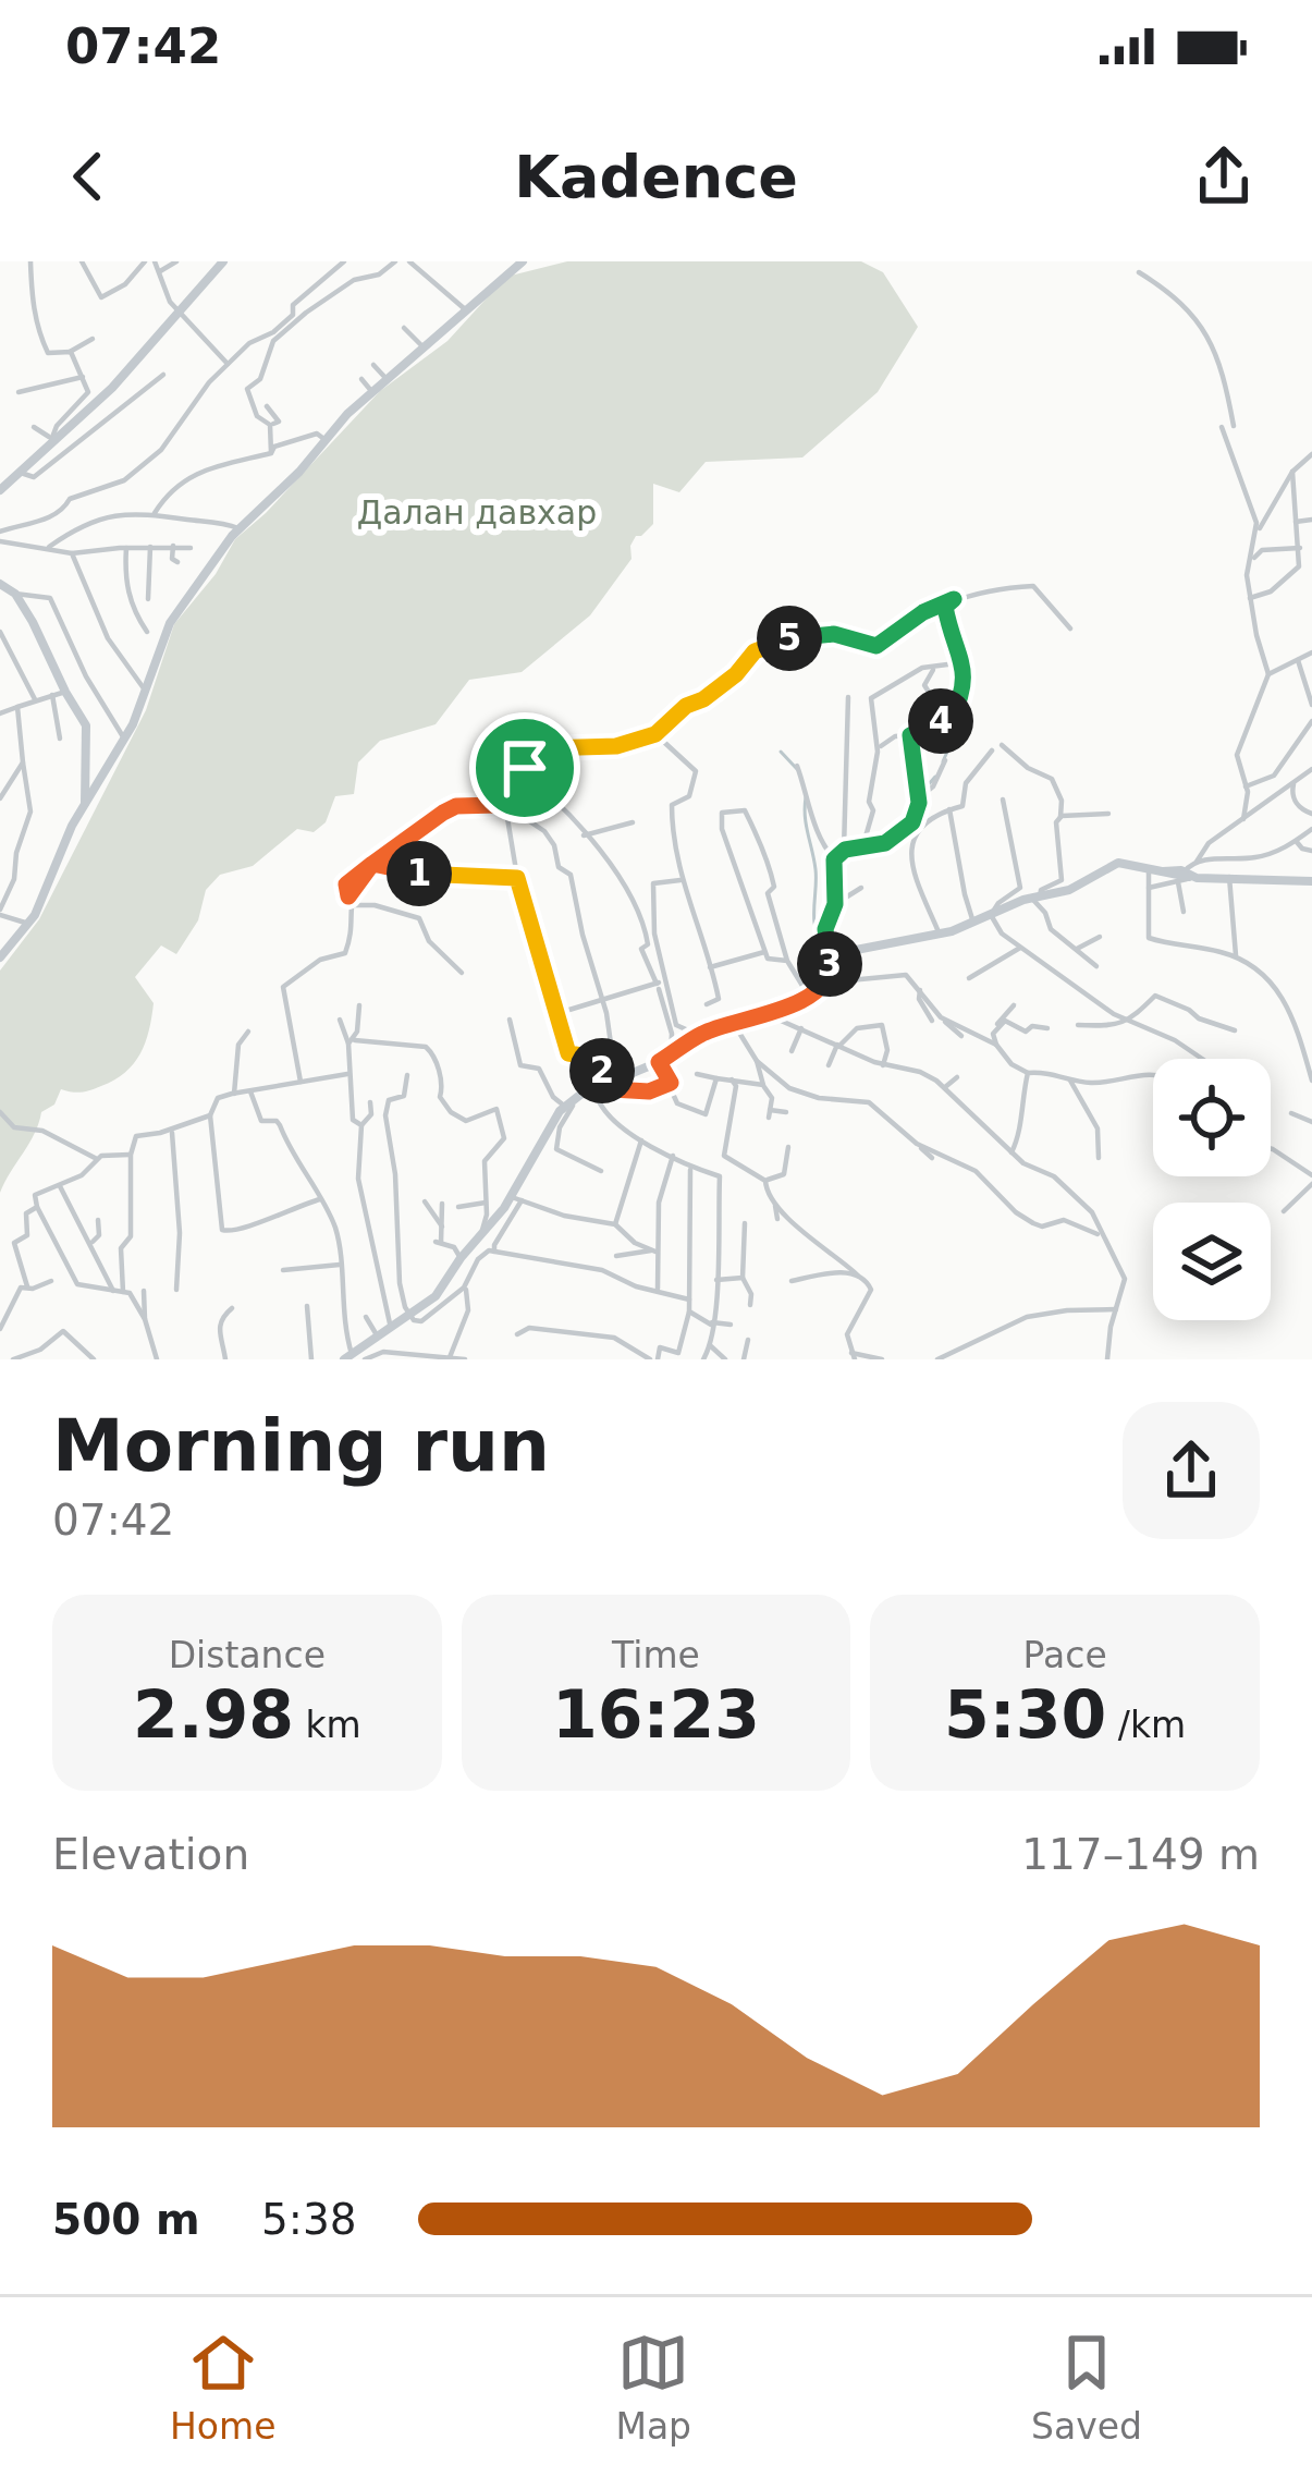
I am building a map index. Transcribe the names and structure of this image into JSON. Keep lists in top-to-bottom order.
{
  "parks": ["Далан давхар"],
  "page": {
    "status": "07:42",
    "header": "Kadence",
    "pins": [
      "5",
      "4",
      "1",
      "3",
      "2"
    ],
    "heading": ["Morning run", "07:42"],
    "stats": [
      ["Distance", "2.98 km"],
      ["Time", "16:23"],
      ["Pace", "5:30 /km"]
    ],
    "chart": ["Elevation", "117–149 m"],
    "list": [
      {
        "name": "500 m",
        "note": "5:38"
      }
    ],
    "tabs": ["Home", "Map", "Saved"]
  }
}
